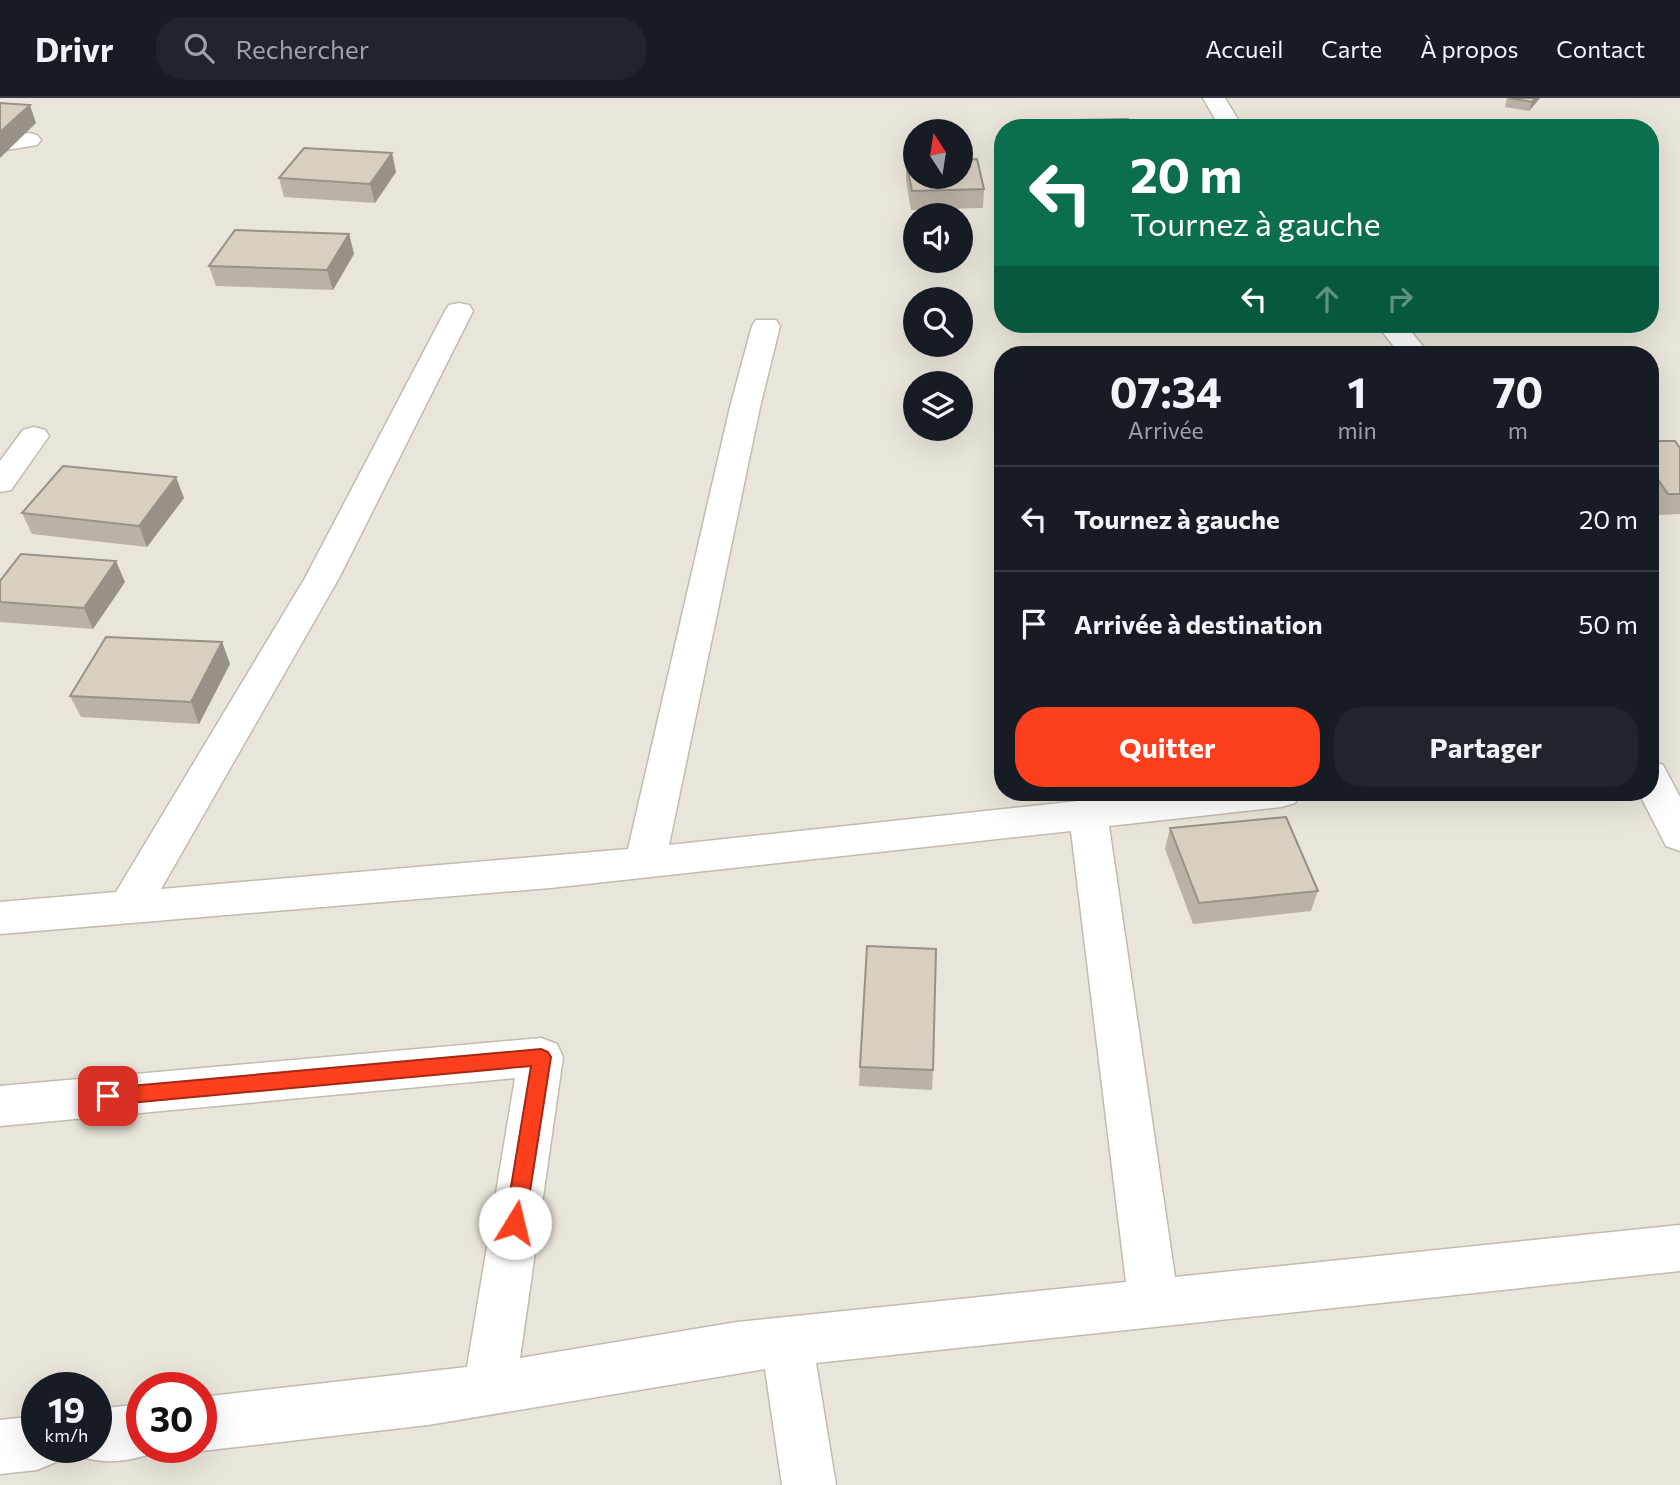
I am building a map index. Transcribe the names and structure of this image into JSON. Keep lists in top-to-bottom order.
{
  "north": "top",
  "page": {
    "header": "Drivr",
    "search": "Rechercher",
    "nav": [
      "Accueil",
      "Carte",
      "À propos",
      "Contact"
    ],
    "turn": ["20 m", "Tournez à gauche"],
    "eta": [
      "07:34",
      "Arrivée",
      "1",
      "min",
      "70",
      "m"
    ],
    "list": [
      {
        "name": "Tournez à gauche",
        "value": "20 m"
      },
      {
        "name": "Arrivée à destination",
        "value": "50 m"
      }
    ],
    "buttons": ["Quitter", "Partager"],
    "speed": "19 km/h",
    "limit": "30"
  }
}
